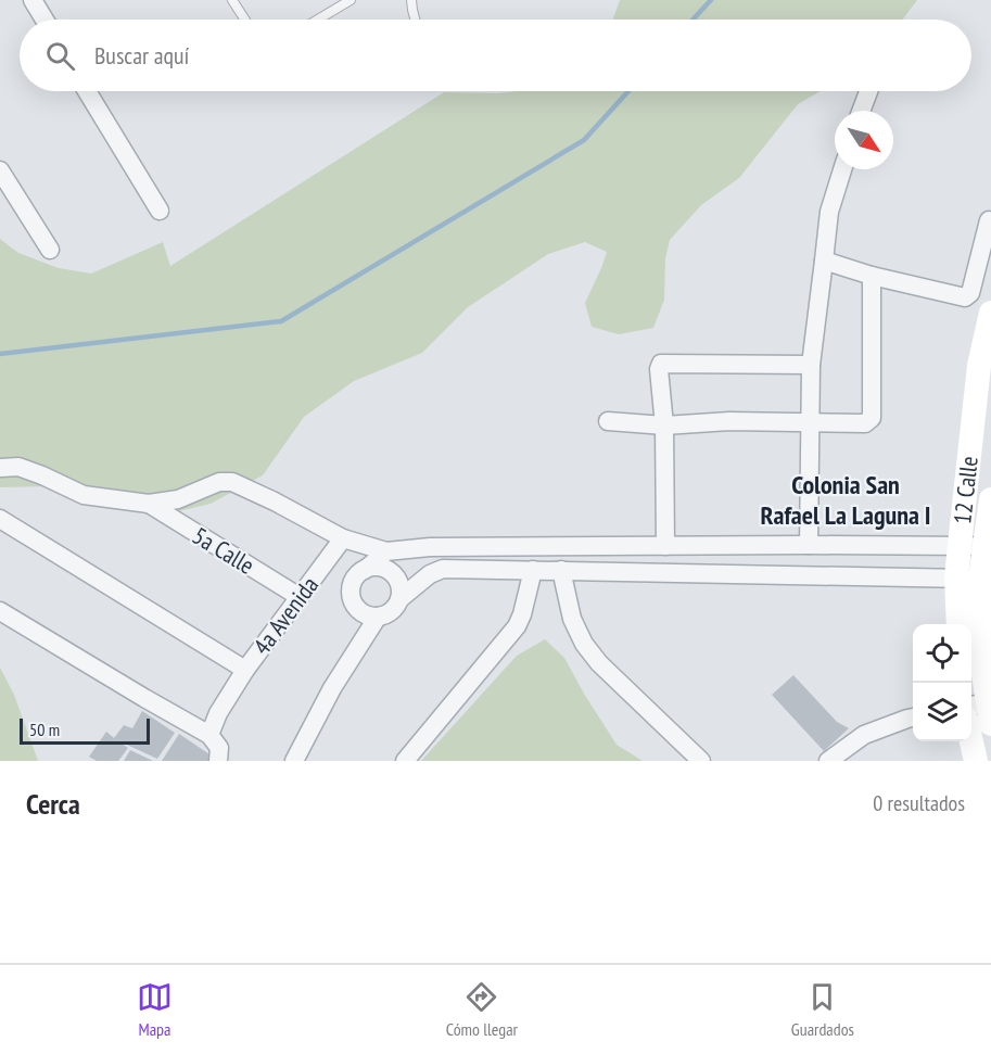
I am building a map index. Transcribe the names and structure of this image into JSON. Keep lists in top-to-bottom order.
{
  "streets": {
    "main road": ["12 Calle"],
    "street": ["5a Calle", "4a Avenida"]
  },
  "crossings": [
    ["5a Calle", "4a Avenida"]
  ],
  "districts": ["Colonia San Rafael La Laguna I"],
  "scale_bar": "50 m",
  "north": "bottom right",
  "page": {
    "search": "Buscar aquí",
    "scale": "50 m",
    "heading": ["Cerca", "0 resultados"],
    "nav": ["Mapa", "Cómo llegar", "Guardados"]
  }
}
